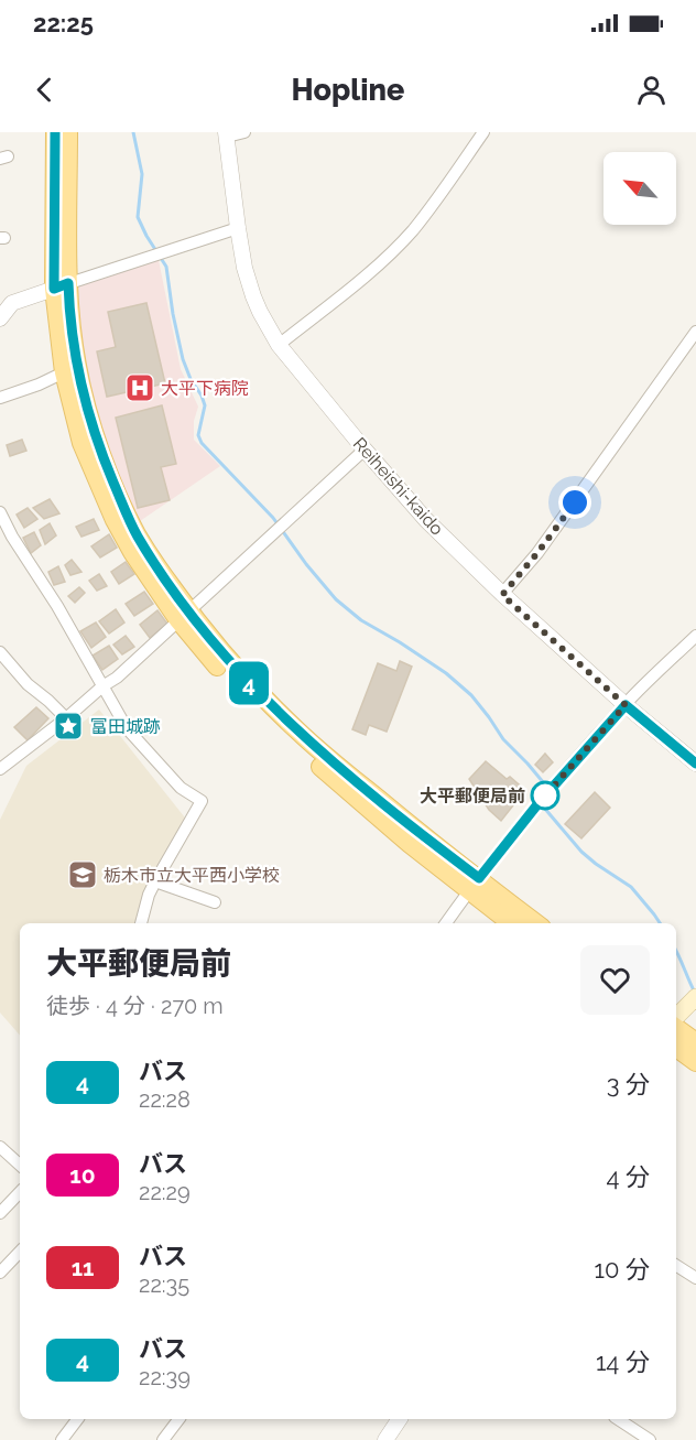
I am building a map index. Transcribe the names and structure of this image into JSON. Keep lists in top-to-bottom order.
{
  "streets": {
    "street": ["Reiheishi-kaido"]
  },
  "places": {
    "hospital": ["大平下病院"],
    "place": ["富田城跡"],
    "other": ["大平郵便局前"],
    "school or university": ["栃木市立大平西小学校"]
  },
  "lines": ["bus line 4"],
  "north": "top left",
  "page": {
    "status": "22:25",
    "header": "Hopline",
    "on_map": "4",
    "heading": ["大平郵便局前", "徒歩 · 4 分 · 270 m"],
    "list": [
      {
        "mark": "4",
        "name": "バス",
        "note": "22:28",
        "value": "3 分"
      },
      {
        "mark": "10",
        "name": "バス",
        "note": "22:29",
        "value": "4 分"
      },
      {
        "mark": "11",
        "name": "バス",
        "note": "22:35",
        "value": "10 分"
      },
      {
        "mark": "4",
        "name": "バス",
        "note": "22:39",
        "value": "14 分"
      }
    ]
  }
}
